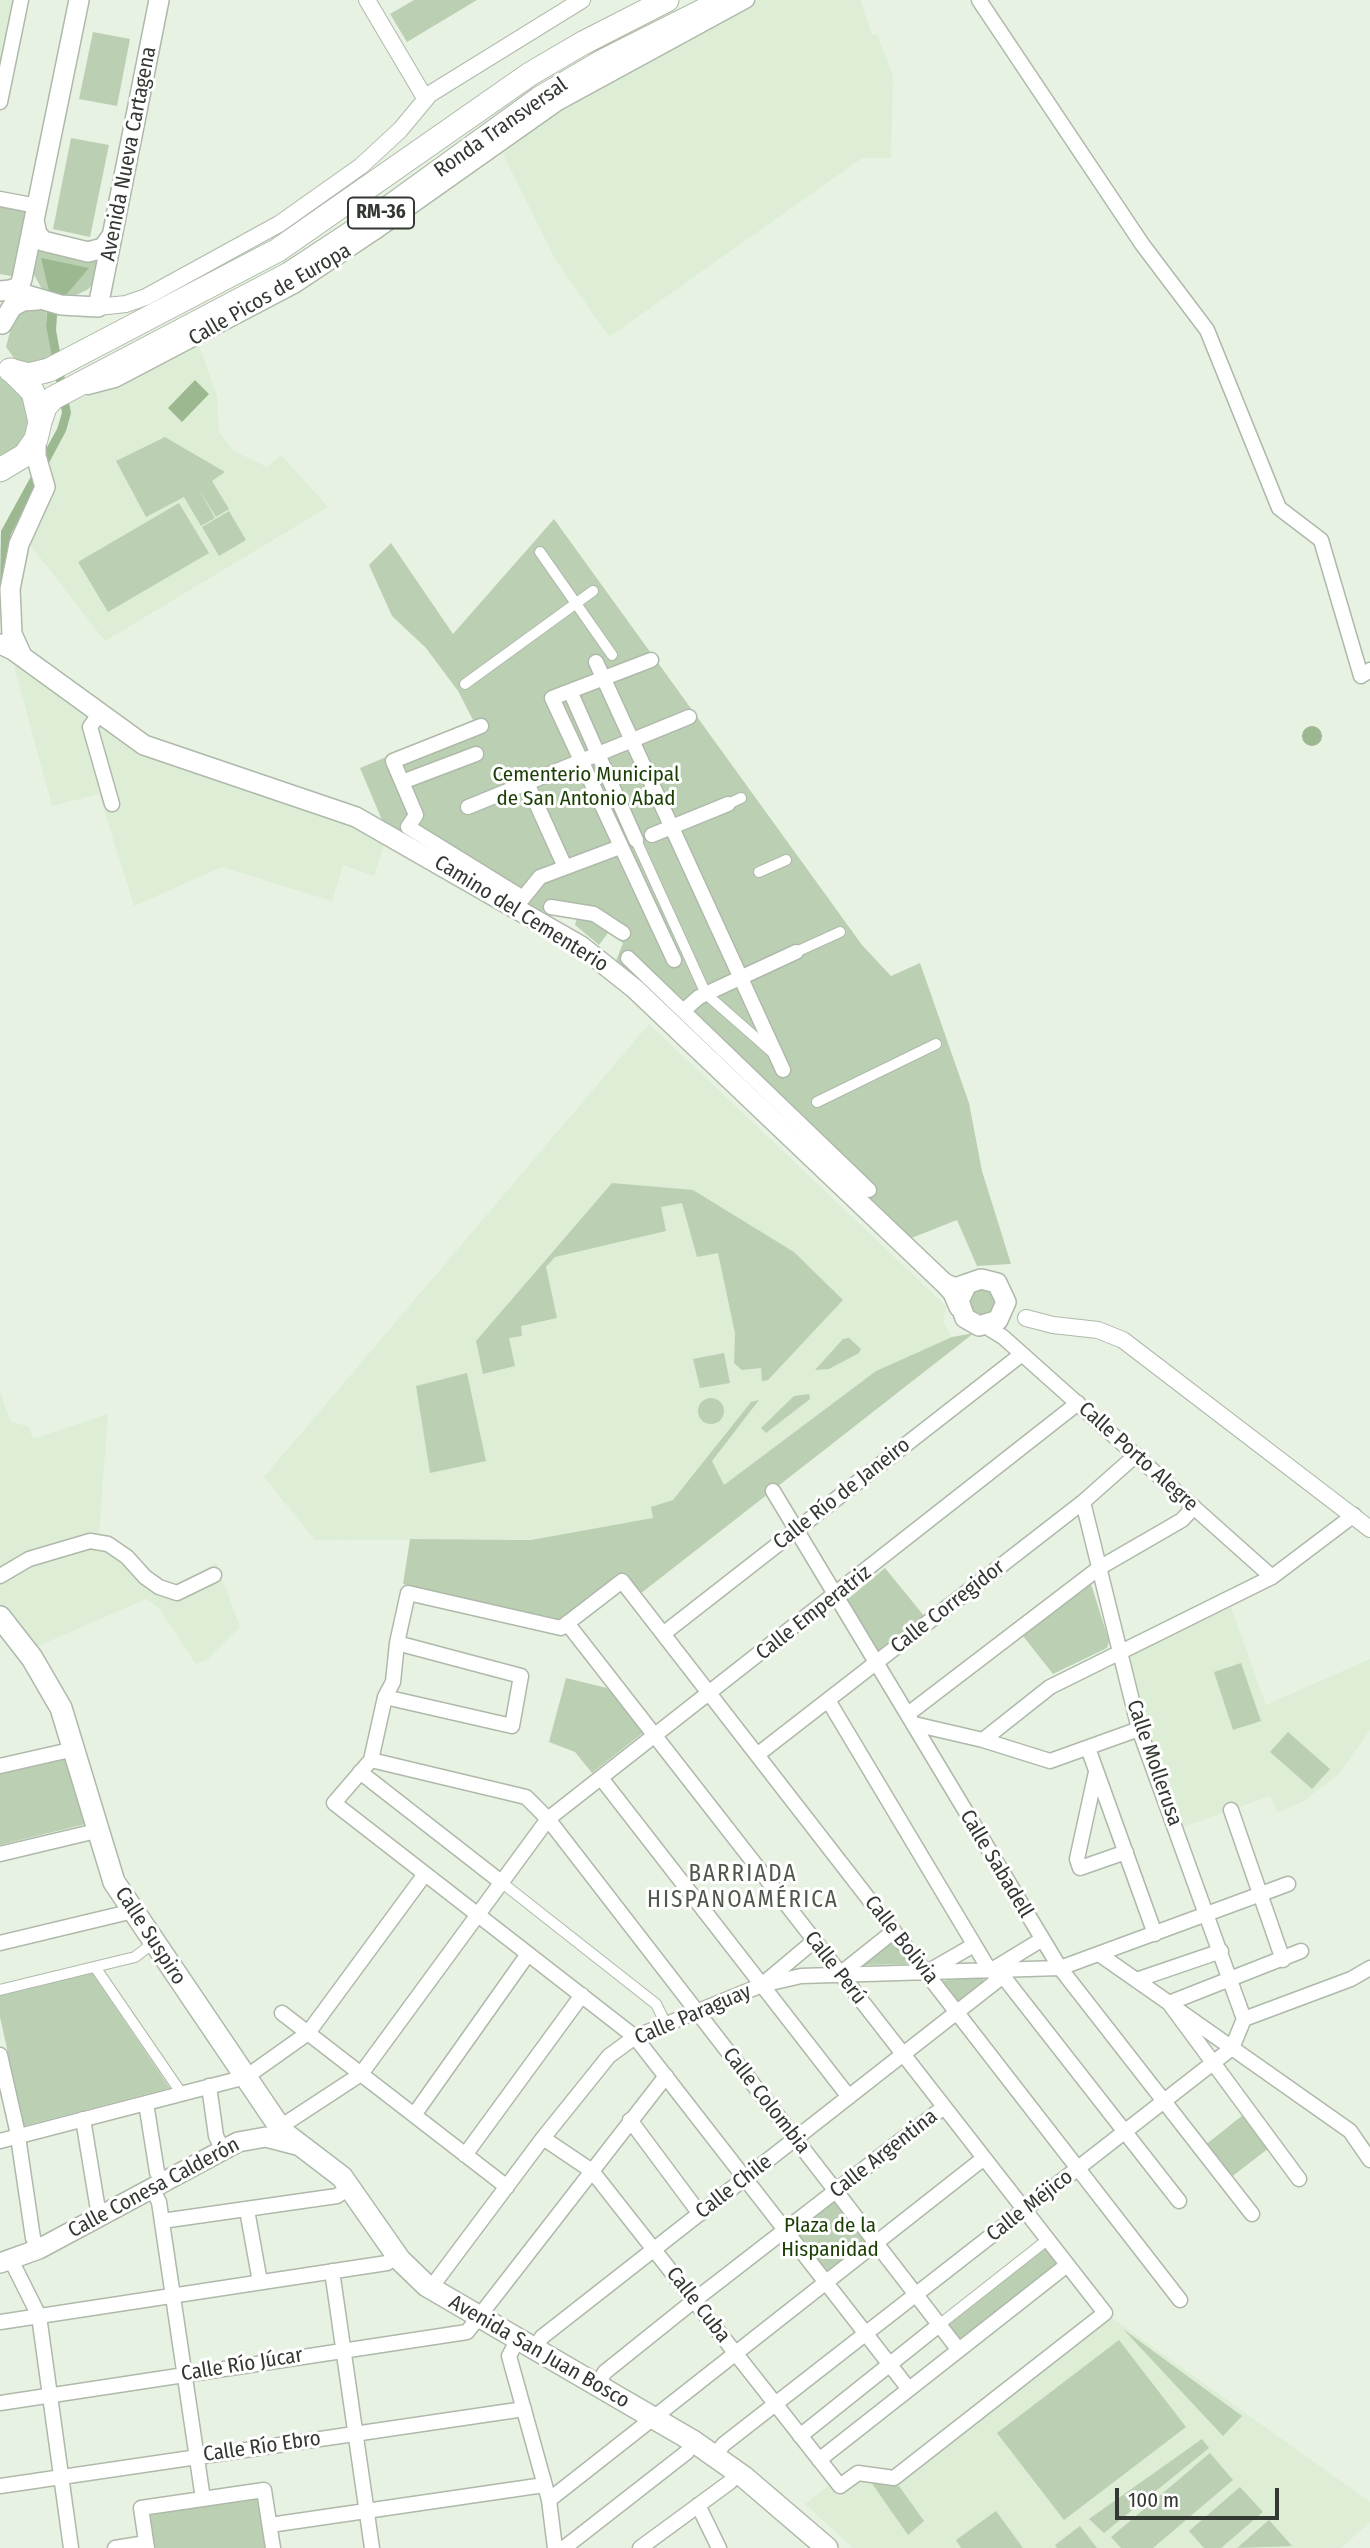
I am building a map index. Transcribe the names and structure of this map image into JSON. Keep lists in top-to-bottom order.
{
  "streets": {
    "highway": ["Ronda Transversal", "RM-36"],
    "main road": [
      "Avenida Nueva Cartagena",
      "Camino del Cementerio",
      "Calle Porto Alegre",
      "Calle Suspiro",
      "Calle Conesa Calderón",
      "Avenida San Juan Bosco"
    ],
    "street": [
      "Calle Picos de Europa",
      "Calle Río de Janeiro",
      "Calle Corregidor",
      "Calle Emperatriz",
      "Calle Mollerusa",
      "Calle Sabadell",
      "Calle Bolivia",
      "Calle Perú",
      "Calle Paraguay",
      "Calle Colombia",
      "Calle Argentina",
      "Calle Chile",
      "Calle Méjico",
      "Calle Cuba",
      "Calle Río Júcar",
      "Calle Río Ebro"
    ]
  },
  "crossings": [
    ["Ronda Transversal", "RM-36"],
    ["Ronda Transversal", "Calle Picos de Europa"],
    ["Camino del Cementerio", "Calle Porto Alegre"],
    ["Calle Porto Alegre", "Calle Río de Janeiro"],
    ["Calle Porto Alegre", "Calle Corregidor"],
    ["Calle Porto Alegre", "Calle Emperatriz"],
    ["Calle Río de Janeiro", "Calle Sabadell"],
    ["Calle Río de Janeiro", "Calle Bolivia"],
    ["Calle Corregidor", "Calle Mollerusa"],
    ["Calle Corregidor", "Calle Sabadell"],
    ["Calle Corregidor", "Calle Bolivia"],
    ["Calle Emperatriz", "Calle Sabadell"],
    ["Calle Emperatriz", "Calle Bolivia"],
    ["Calle Emperatriz", "Calle Perú"],
    ["Calle Emperatriz", "Calle Colombia"],
    ["Calle Mollerusa", "Calle Paraguay"],
    ["Calle Mollerusa", "Calle Méjico"],
    ["Calle Sabadell", "Calle Paraguay"],
    ["Calle Sabadell", "Calle Méjico"],
    ["Calle Suspiro", "Calle Conesa Calderón"],
    ["Calle Suspiro", "Avenida San Juan Bosco"],
    ["Calle Bolivia", "Calle Perú"],
    ["Calle Bolivia", "Calle Paraguay"],
    ["Calle Bolivia", "Calle Chile"],
    ["Calle Bolivia", "Calle Méjico"],
    ["Calle Perú", "Calle Paraguay"],
    ["Calle Perú", "Calle Argentina"],
    ["Calle Perú", "Calle Chile"],
    ["Calle Perú", "Calle Méjico"],
    ["Calle Perú", "Calle Cuba"],
    ["Calle Paraguay", "Calle Colombia"],
    ["Calle Paraguay", "Calle Chile"],
    ["Calle Paraguay", "Calle Cuba"],
    ["Calle Paraguay", "Avenida San Juan Bosco"],
    ["Calle Colombia", "Calle Argentina"],
    ["Calle Colombia", "Calle Chile"],
    ["Calle Colombia", "Calle Méjico"],
    ["Calle Argentina", "Calle Cuba"],
    ["Calle Argentina", "Avenida San Juan Bosco"],
    ["Calle Chile", "Calle Cuba"],
    ["Calle Chile", "Avenida San Juan Bosco"],
    ["Calle Conesa Calderón", "Avenida San Juan Bosco"],
    ["Calle Méjico", "Calle Cuba"],
    ["Calle Méjico", "Avenida San Juan Bosco"],
    ["Avenida San Juan Bosco", "Calle Río Júcar"]
  ],
  "districts": ["BARRIADA HISPANOAMÉRICA"],
  "parks": ["Cementerio Municipal de San Antonio Abad", "Plaza de la Hispanidad"],
  "scale_bar": "100 m"
}
